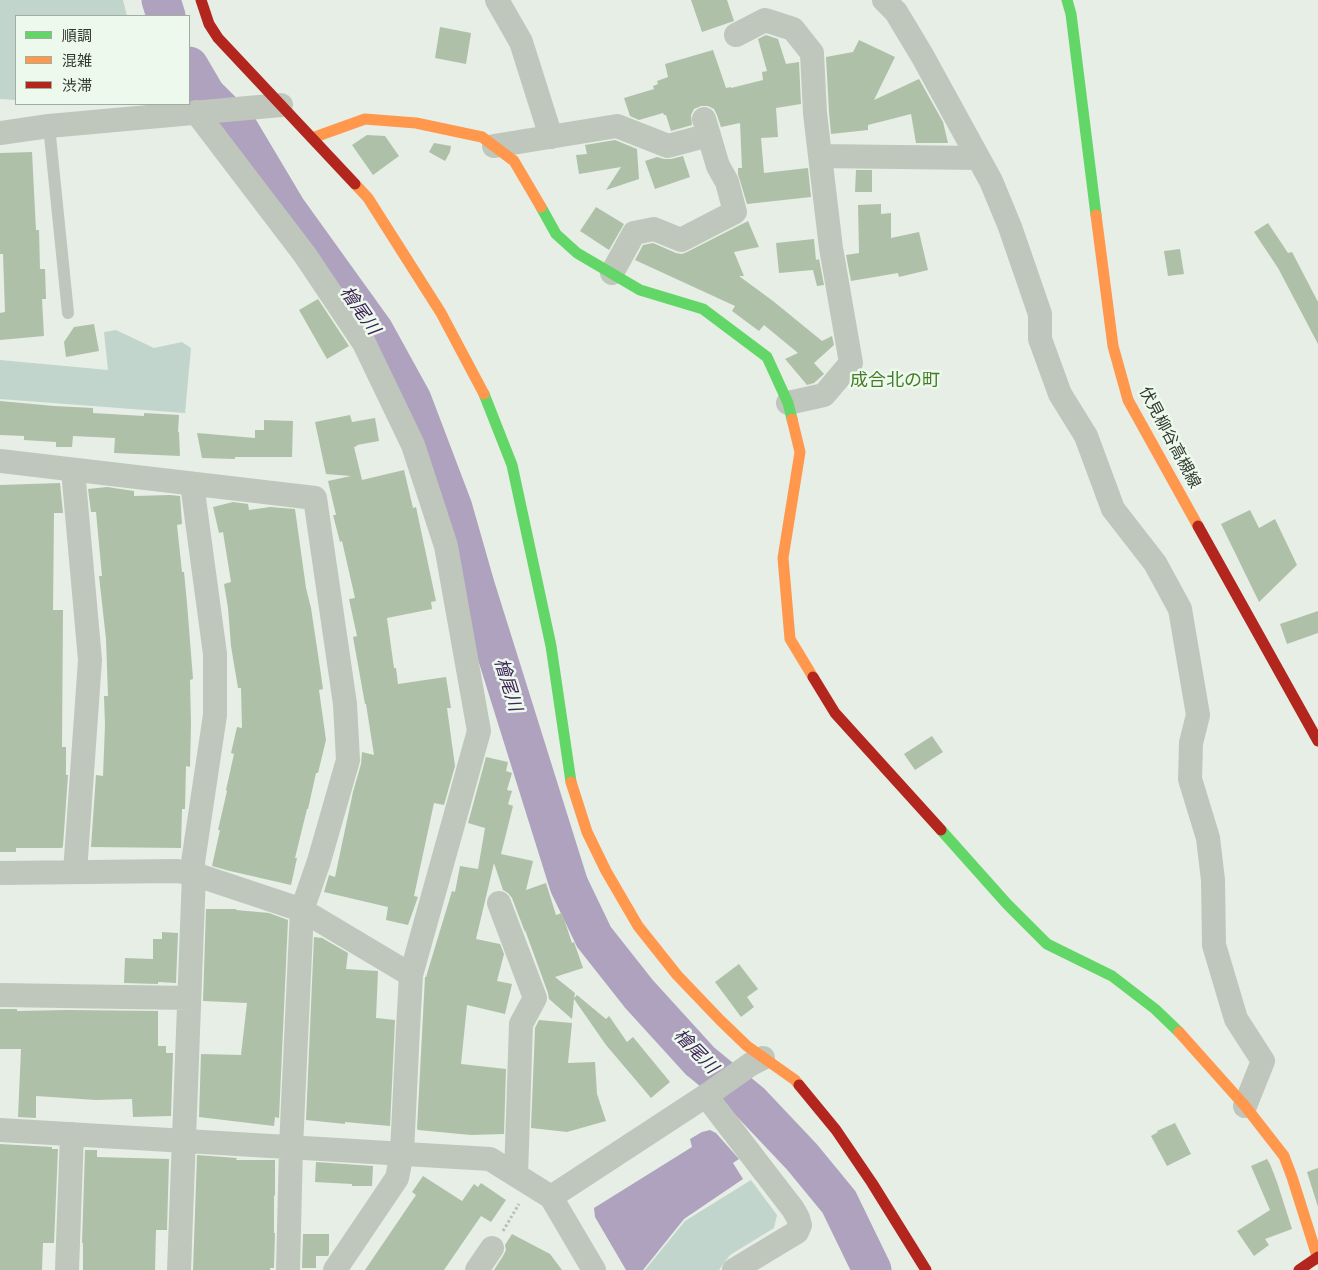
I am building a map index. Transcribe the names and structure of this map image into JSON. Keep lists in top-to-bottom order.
{
  "streets": {
    "street": ["伏見柳谷高槻線"]
  },
  "districts": ["成合北の町"],
  "water": ["檜尾川"],
  "legend": ["順調", "混雑", "渋滞"]
}
